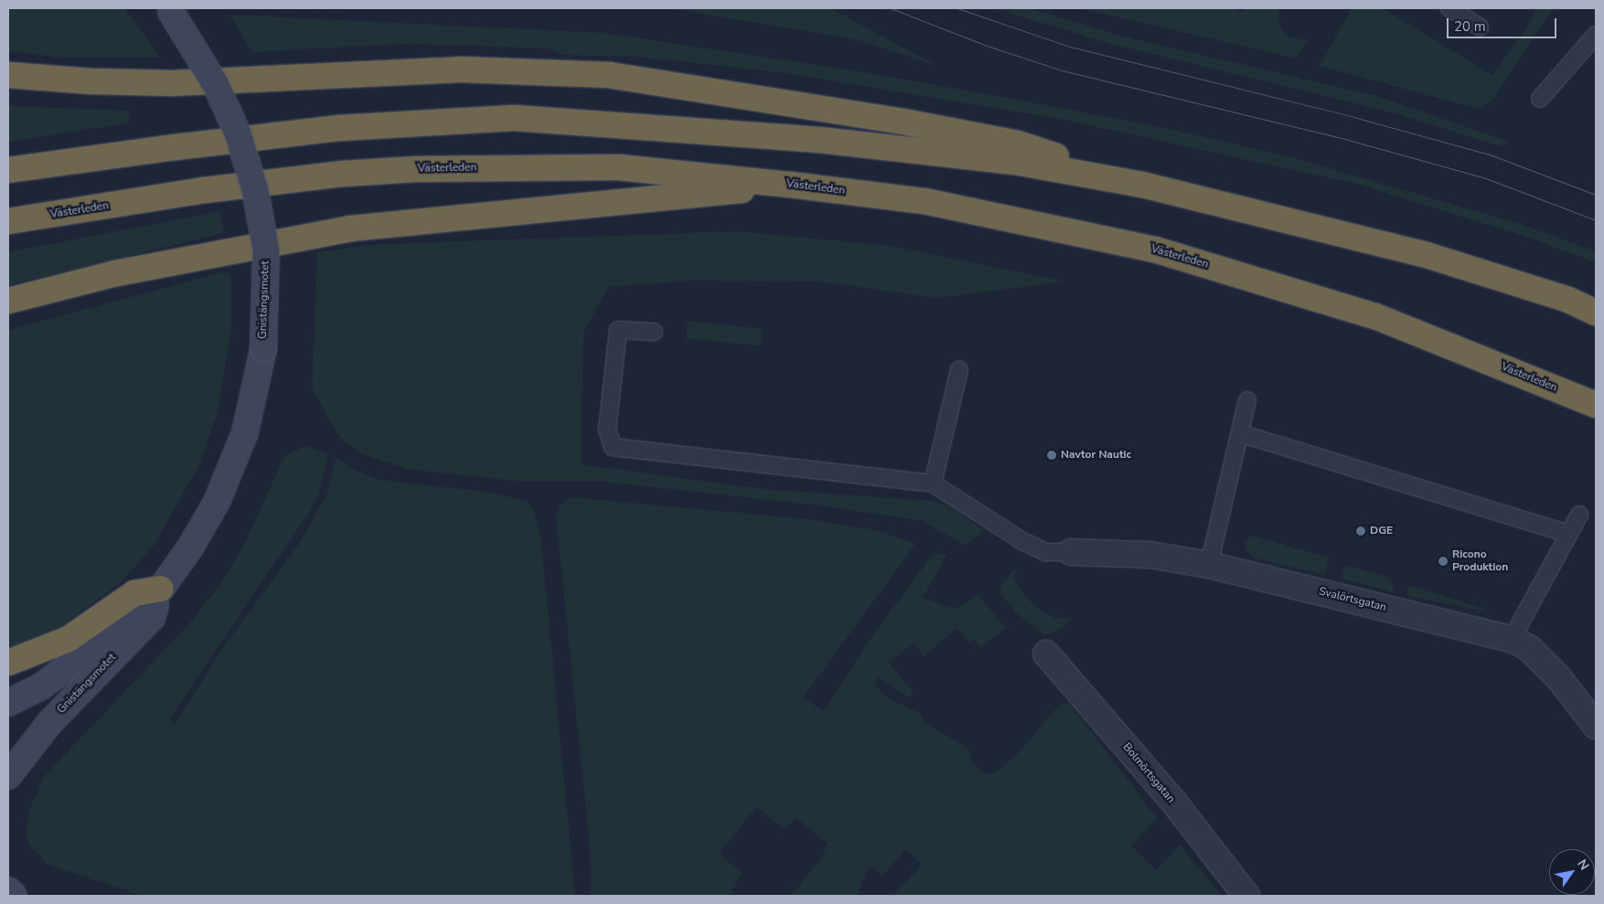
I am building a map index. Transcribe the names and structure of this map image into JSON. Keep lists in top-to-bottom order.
{
  "streets": {
    "highway": ["Västerleden"],
    "street": ["Gnistängsmotet", "Svalörtsgatan", "Bolmörtsgatan"]
  },
  "places": ["Navtor Nautic", "DGE", "Ricono Produktion"],
  "scale_bar": "20 m",
  "north": "top right"
}
